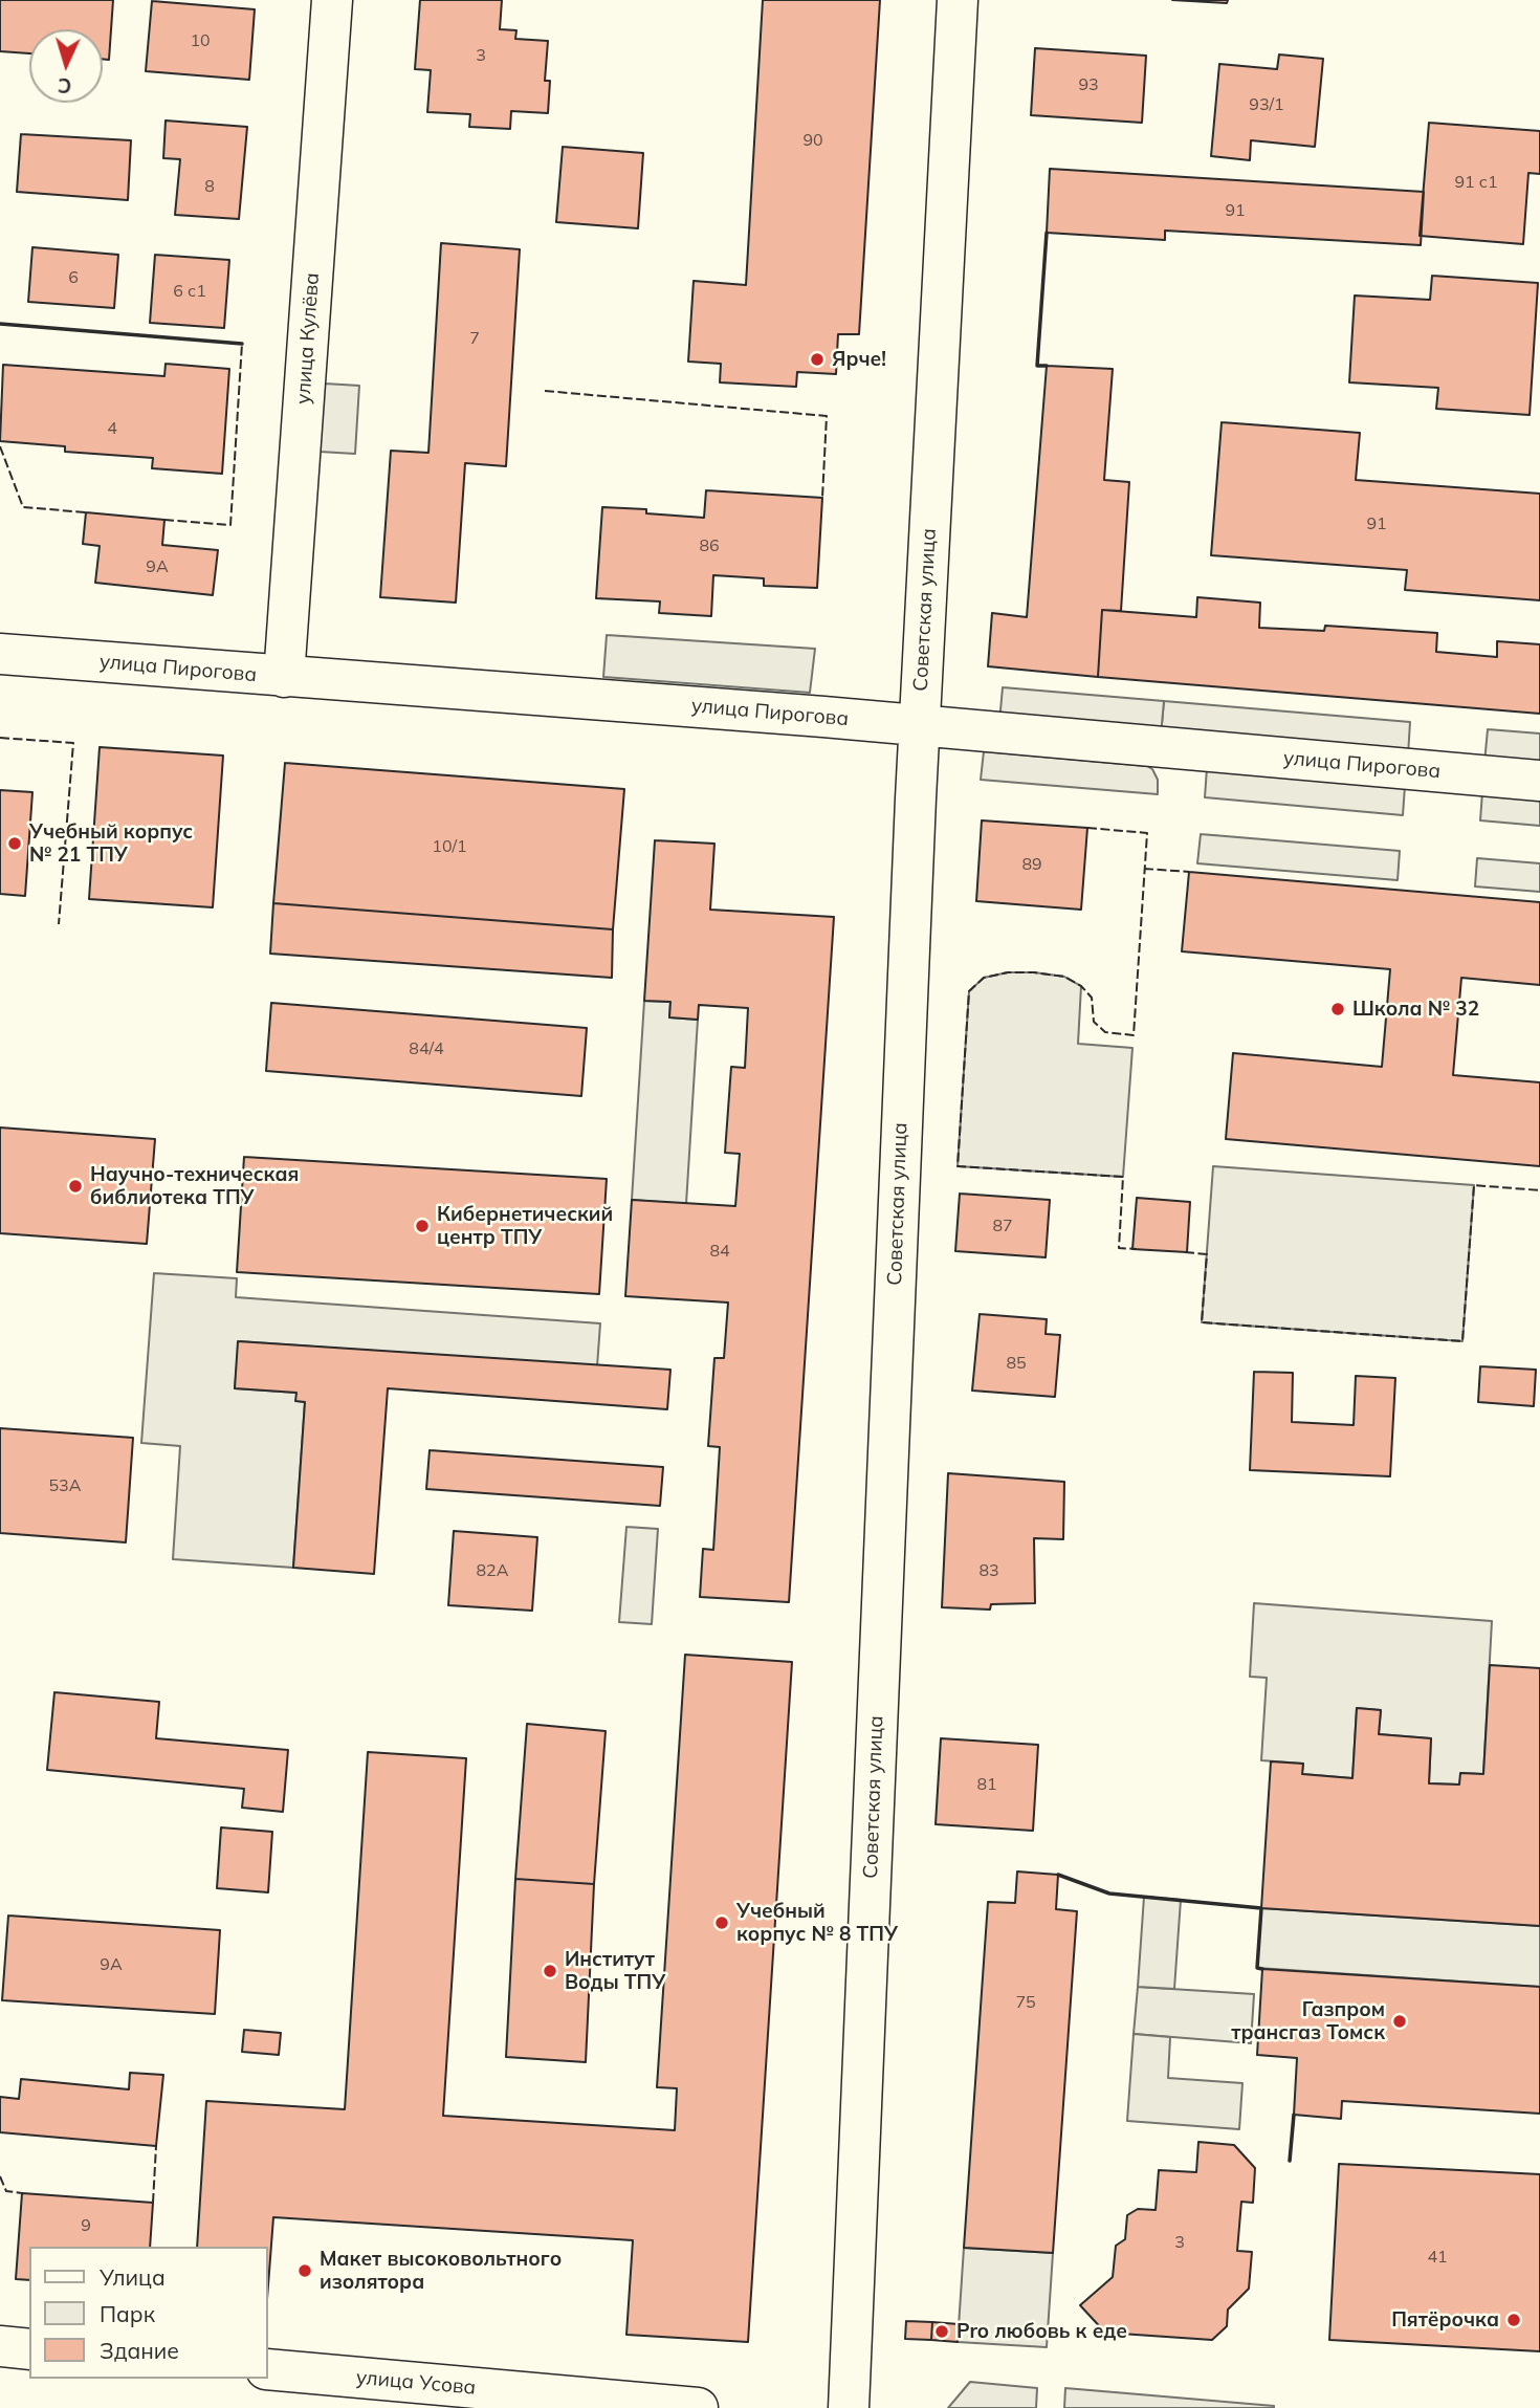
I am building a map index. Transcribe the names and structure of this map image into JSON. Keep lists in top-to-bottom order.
{
  "streets": {
    "street": [
      "улица Кулёва",
      "Советская улица",
      "улица Пирогова",
      "улица Усова"
    ]
  },
  "crossings": [
    ["улица Кулёва", "улица Пирогова"],
    ["Советская улица", "улица Пирогова"]
  ],
  "places": [
    "Ярче!",
    "Учебный корпус № 21 ТПУ",
    "Школа № 32",
    "Научно-техническая библиотека ТПУ",
    "Кибернетический центр ТПУ",
    "Учебный корпус № 8 ТПУ",
    "Институт Воды ТПУ",
    "Газпром трансгаз Томск",
    "Макет высоковольтного изолятора",
    "Пятёрочка",
    "Pro любовь к еде"
  ],
  "house_numbers": [
    "10",
    "3",
    "93",
    "93/1",
    "90",
    "91 с1",
    "8",
    "91",
    "6",
    "6 с1",
    "7",
    "4",
    "91",
    "86",
    "9А",
    "10/1",
    "89",
    "84/4",
    "87",
    "84",
    "85",
    "53А",
    "82А",
    "83",
    "81",
    "9А",
    "75",
    "9",
    "3",
    "41"
  ],
  "legend": ["Улица", "Парк", "Здание"],
  "north": "bottom"
}
